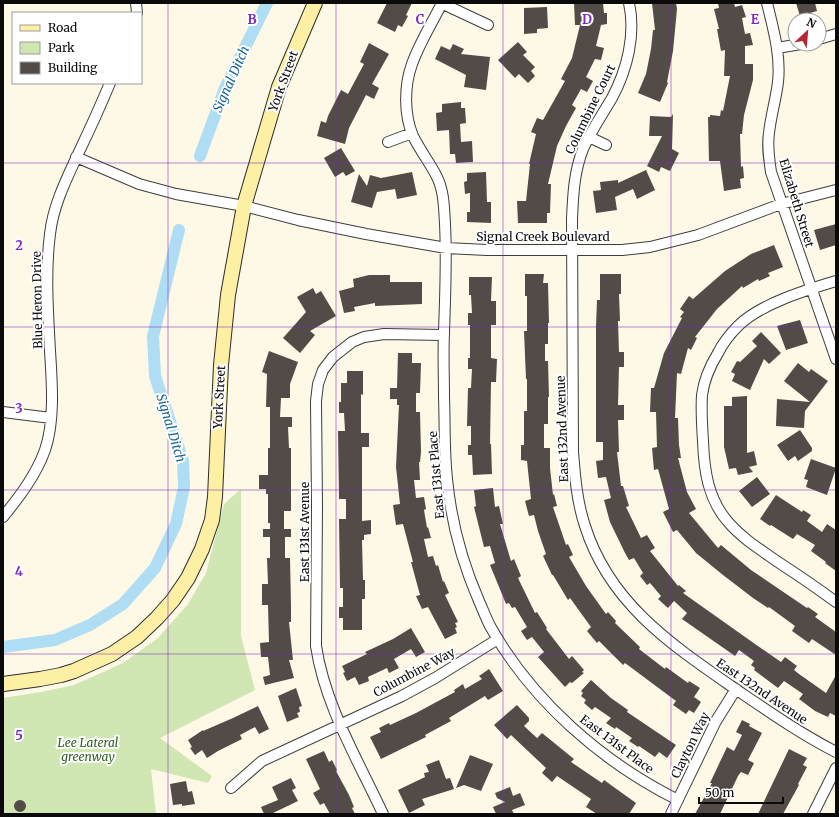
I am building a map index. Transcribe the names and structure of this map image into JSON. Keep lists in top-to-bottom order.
{
  "streets": {
    "street": [
      "York Street",
      "Columbine Court",
      "Elizabeth Street",
      "Signal Creek Boulevard",
      "Blue Heron Drive",
      "East 132nd Avenue",
      "East 131st Place",
      "East 131st Avenue",
      "Columbine Way",
      "Clayton Way"
    ]
  },
  "crossings": [
    ["York Street", "Signal Creek Boulevard"],
    ["Columbine Court", "Signal Creek Boulevard"],
    ["Columbine Court", "East 132nd Avenue"],
    ["Elizabeth Street", "Signal Creek Boulevard"],
    ["Signal Creek Boulevard", "Blue Heron Drive"],
    ["Signal Creek Boulevard", "East 132nd Avenue"],
    ["Signal Creek Boulevard", "East 131st Place"],
    ["East 132nd Avenue", "Clayton Way"],
    ["East 131st Place", "East 131st Avenue"],
    ["East 131st Place", "Columbine Way"],
    ["East 131st Place", "Clayton Way"],
    ["East 131st Avenue", "Columbine Way"]
  ],
  "water": ["Signal Ditch"],
  "parks": ["Lee Lateral greenway"],
  "legend": ["Road", "Park", "Building"],
  "scale_bar": "50 m",
  "north": "top right",
  "grid": {
    "columns": [
      "B",
      "C",
      "D",
      "E"
    ],
    "rows": [
      "2",
      "3",
      "4",
      "5"
    ]
  }
}
